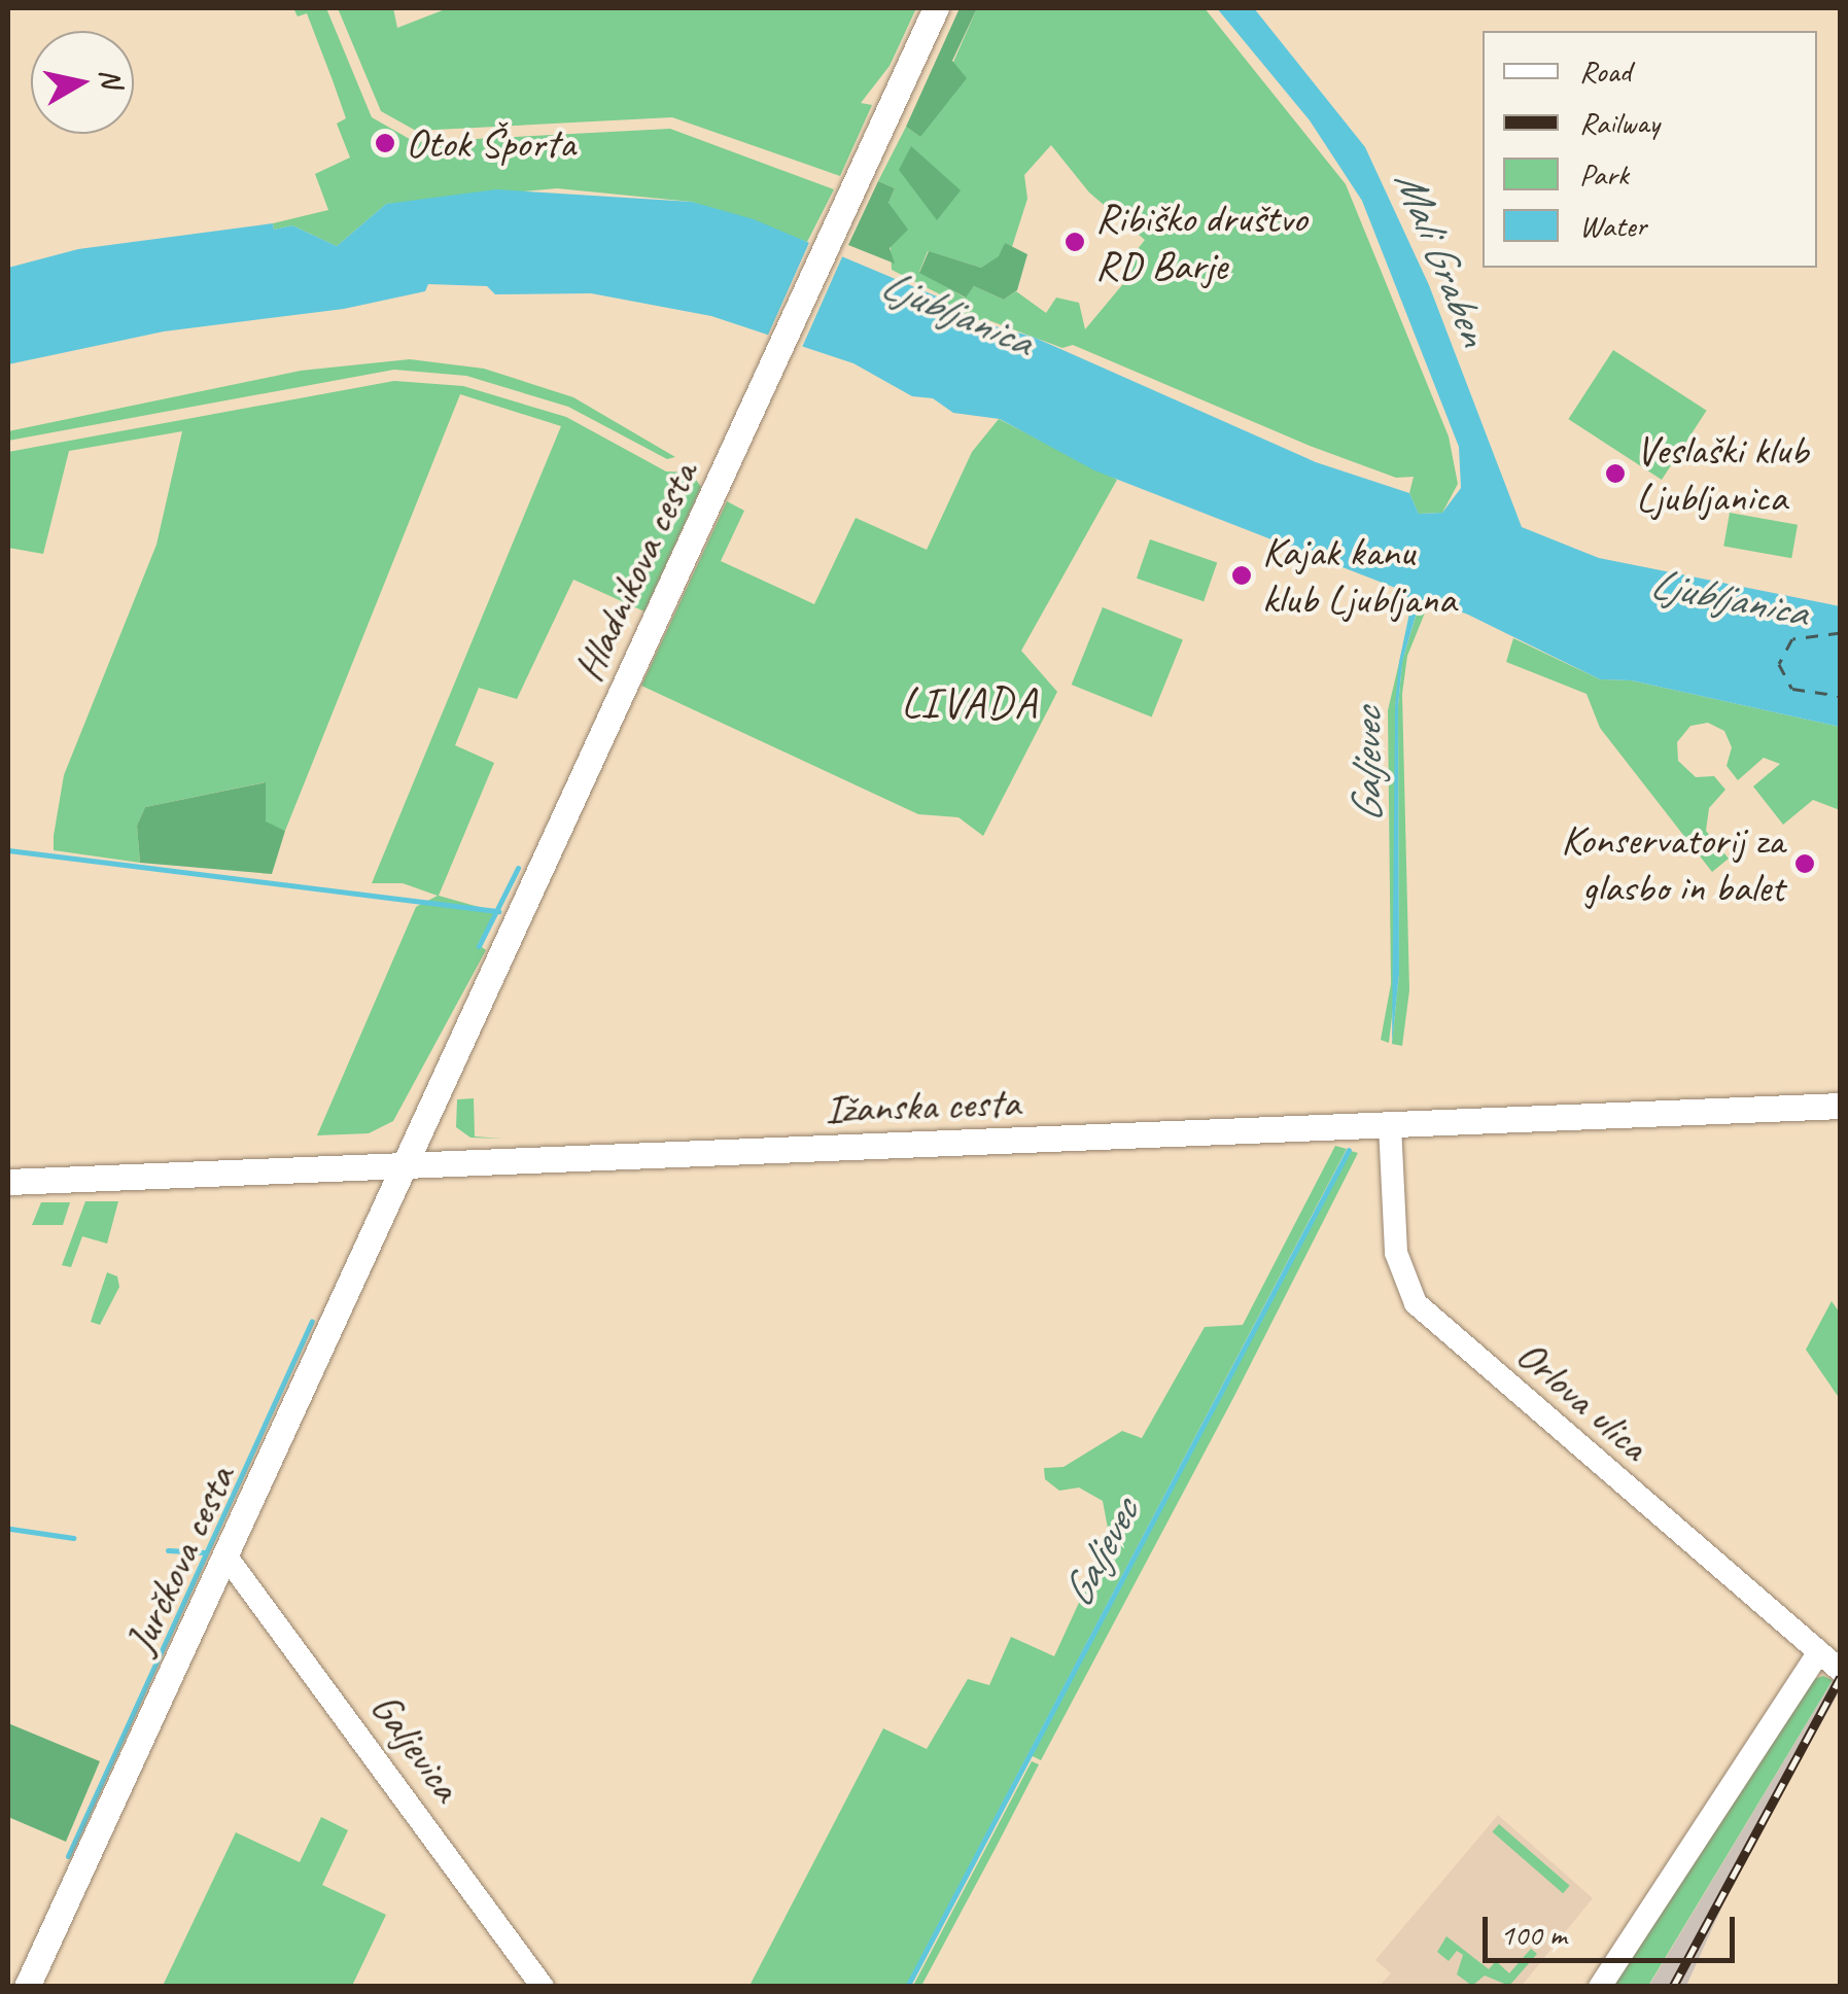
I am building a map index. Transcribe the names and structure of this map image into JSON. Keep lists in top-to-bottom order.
{
  "streets": {
    "main road": ["Hladnikova cesta", "Ižanska cesta", "Jurčkova cesta"],
    "street": ["Orlova ulica", "Galjevica"]
  },
  "crossings": [
    ["Hladnikova cesta", "Ižanska cesta"],
    ["Hladnikova cesta", "Jurčkova cesta"],
    ["Ižanska cesta", "Orlova ulica"],
    ["Ižanska cesta", "Jurčkova cesta"],
    ["Jurčkova cesta", "Galjevica"]
  ],
  "districts": ["LIVADA"],
  "water": ["Mali Graben", "Ljubljanica", "Galjevec"],
  "places": [
    "Otok Športa",
    "Ribiško društvo RD Barje",
    "Veslaški klub Ljubljanica",
    "Kajak kanu klub Ljubljana",
    "Konservatorij za glasbo in balet"
  ],
  "legend": [
    "Road",
    "Railway",
    "Park",
    "Water"
  ],
  "scale_bar": "100 m",
  "north": "right"
}
